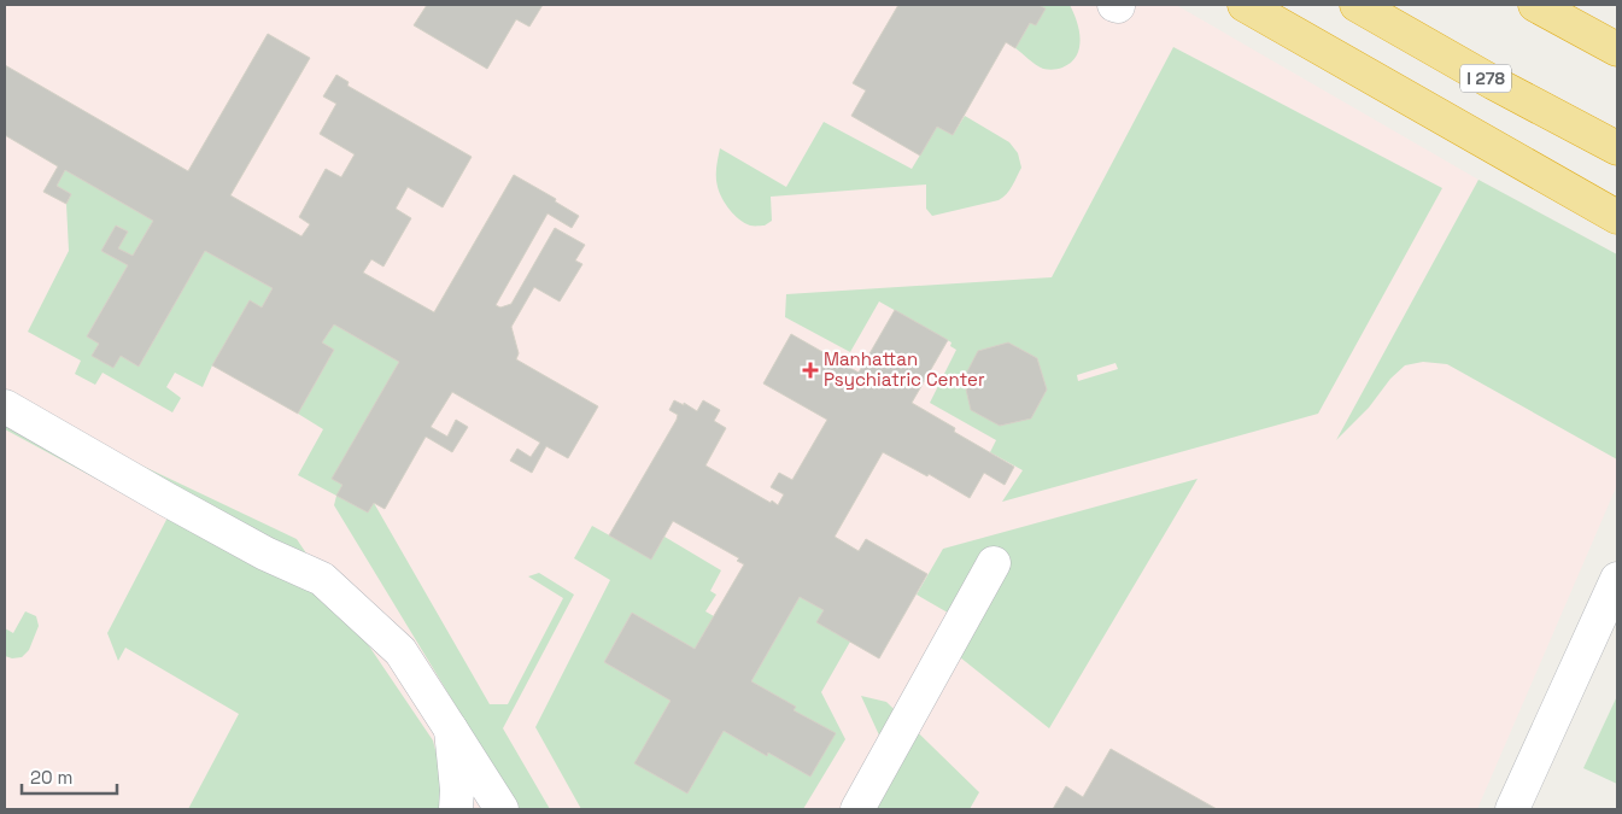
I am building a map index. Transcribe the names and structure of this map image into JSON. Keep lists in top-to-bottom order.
{
  "streets": {
    "highway": ["I 278"]
  },
  "places": {
    "health": ["Manhattan Psychiatric Center"]
  },
  "scale_bar": "20 m"
}
